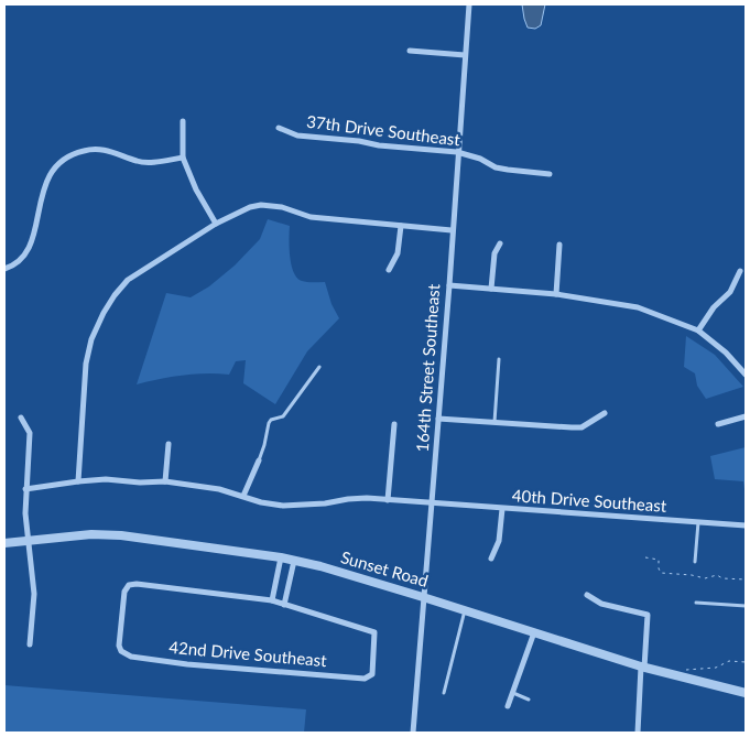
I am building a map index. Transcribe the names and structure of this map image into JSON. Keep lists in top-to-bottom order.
{
  "streets": {
    "street": [
      "37th Drive Southeast",
      "164th Street Southeast",
      "40th Drive Southeast",
      "Sunset Road",
      "42nd Drive Southeast"
    ]
  },
  "crossings": [
    ["37th Drive Southeast", "164th Street Southeast"],
    ["164th Street Southeast", "40th Drive Southeast"],
    ["164th Street Southeast", "Sunset Road"]
  ]
}
